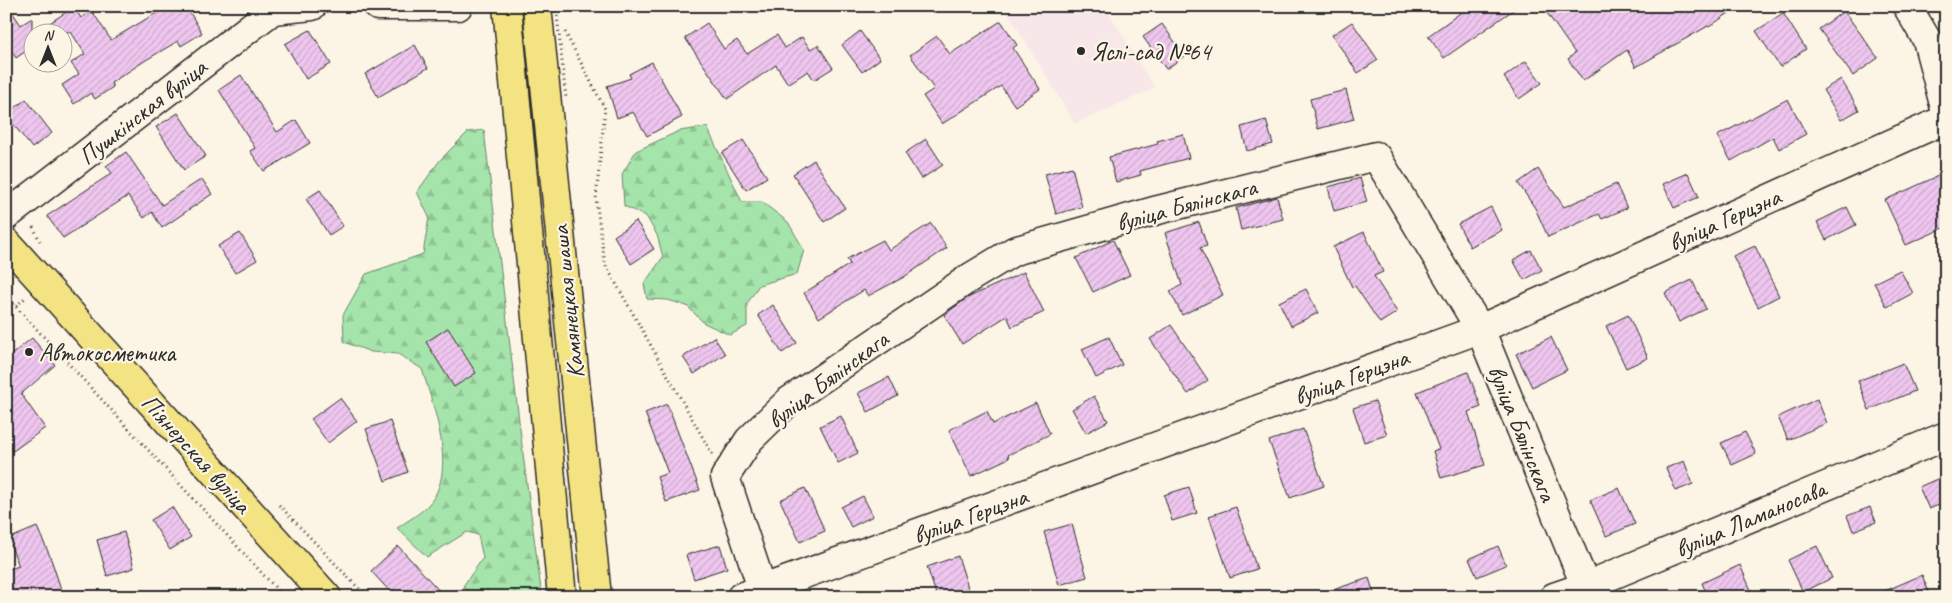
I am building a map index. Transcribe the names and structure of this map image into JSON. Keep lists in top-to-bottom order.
{
  "streets": {
    "main road": ["Камянецкая шаша", "Піянерская вуліца"],
    "street": [
      "Пушкінская вуліца",
      "вуліца Бялінскага",
      "вуліца Герцэна",
      "вуліца Ламаносава"
    ]
  },
  "crossings": [
    ["вуліца Бялінскага", "вуліца Герцэна"],
    ["вуліца Бялінскага", "вуліца Ламаносава"]
  ],
  "places": ["Яслі-сад №64", "Автокосметика"],
  "north": "top"
}
